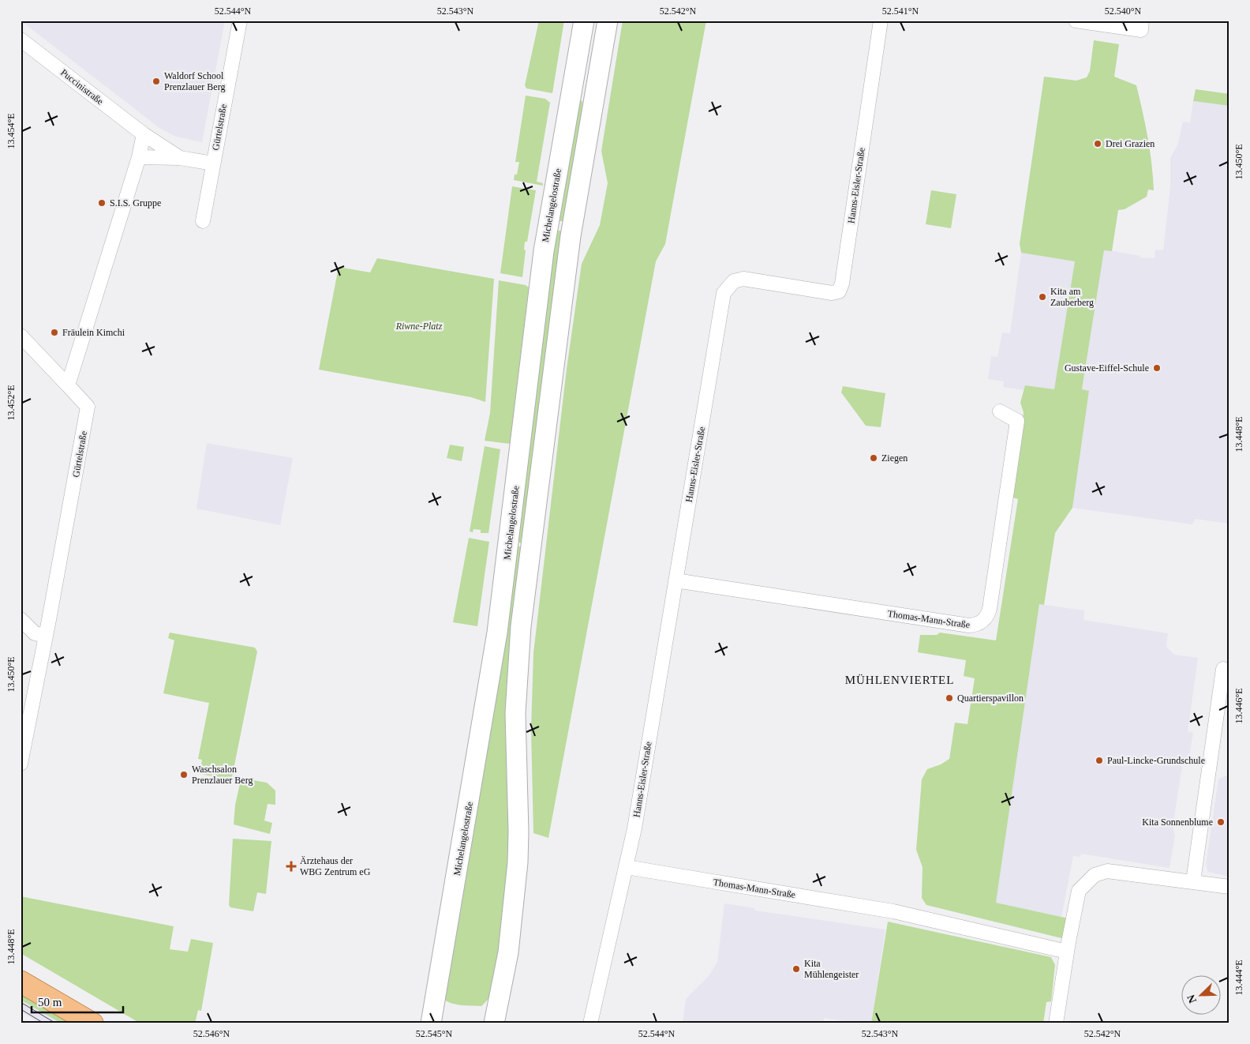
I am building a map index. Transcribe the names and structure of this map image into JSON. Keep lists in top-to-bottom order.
{
  "streets": {
    "main road": ["Michelangelostraße"],
    "street": [
      "Puccinistraße",
      "Gürtelstraße",
      "Hanns-Eisler-Straße",
      "Thomas-Mann-Straße"
    ]
  },
  "crossings": [
    ["Puccinistraße", "Gürtelstraße"],
    ["Hanns-Eisler-Straße", "Thomas-Mann-Straße"]
  ],
  "districts": ["MÜHLENVIERTEL"],
  "parks": ["Riwne-Platz"],
  "places": {
    "other": [
      "Waldorf School Prenzlauer Berg",
      "Drei Grazien",
      "S.I.S. Gruppe",
      "Kita am Zauberberg",
      "Fräulein Kimchi",
      "Gustave-Eiffel-Schule",
      "Ziegen",
      "Quartierspavillon",
      "Paul-Lincke-Grundschule",
      "Waschsalon Prenzlauer Berg",
      "Kita Sonnenblume",
      "Kita Mühlengeister"
    ],
    "health": ["Ärztehaus der WBG Zentrum eG"]
  },
  "scale_bar": "50 m",
  "north": "bottom left",
  "coordinates": [
    "52.544°N",
    "52.543°N",
    "52.542°N",
    "52.541°N",
    "52.540°N",
    "13.454°E",
    "13.450°E",
    "13.452°E",
    "13.448°E",
    "13.446°E",
    "13.444°E",
    "52.546°N",
    "52.545°N"
  ]
}
